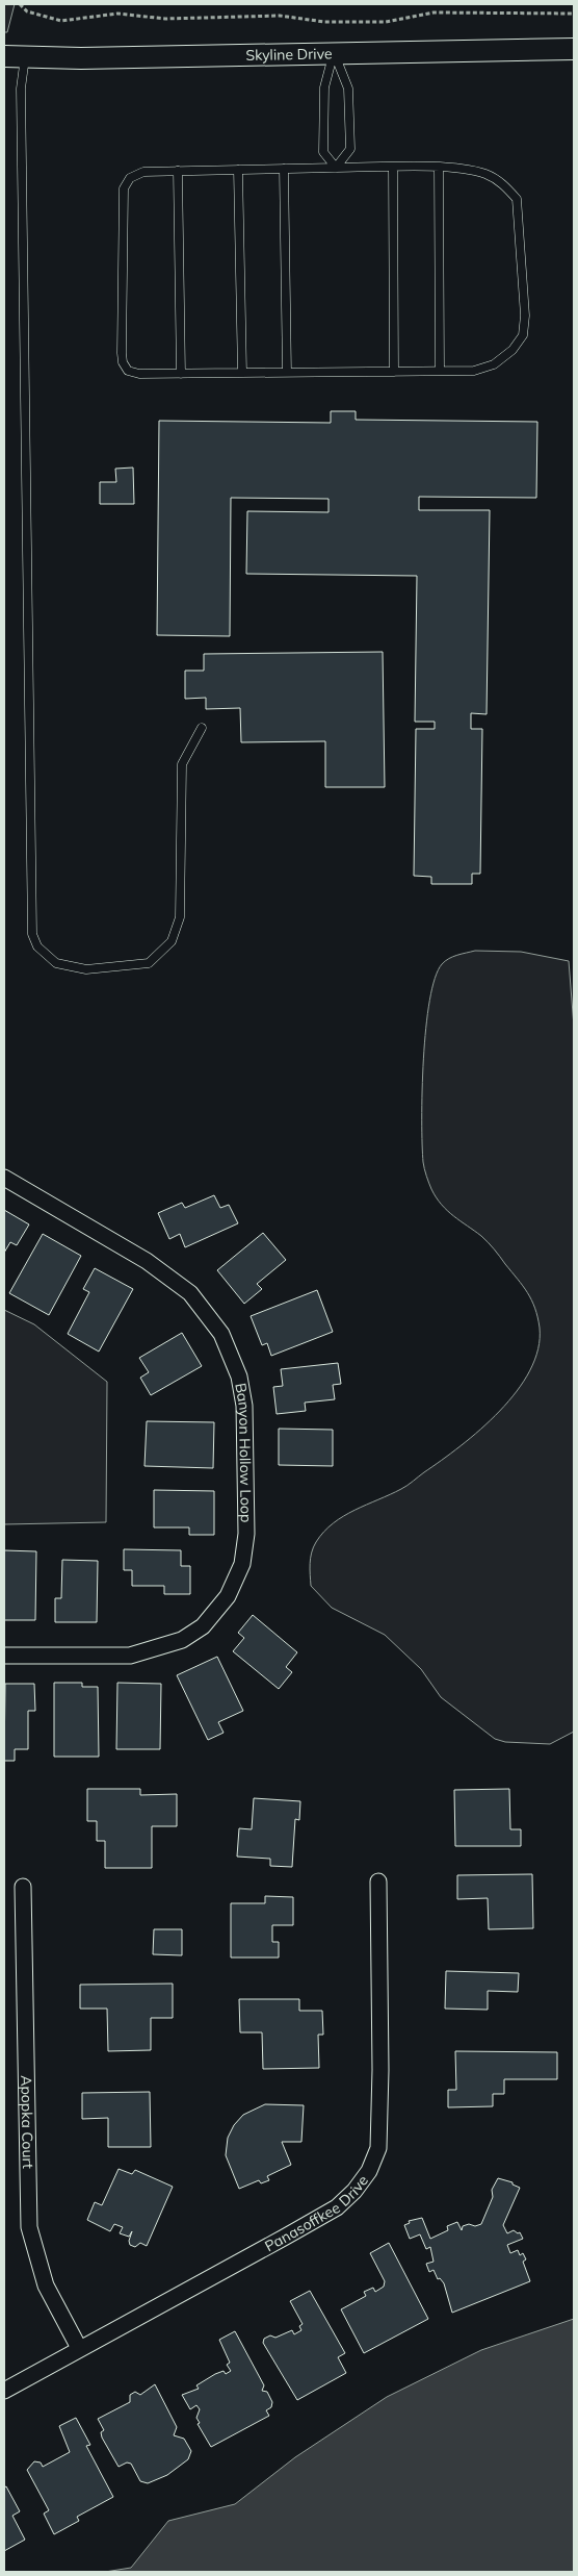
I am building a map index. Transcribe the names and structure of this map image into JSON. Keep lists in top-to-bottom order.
{
  "streets": {
    "street": [
      "Skyline Drive",
      "Banyon Hollow Loop",
      "Apopka Court",
      "Panasoffkee Drive"
    ]
  },
  "crossings": [
    ["Apopka Court", "Panasoffkee Drive"]
  ]
}
